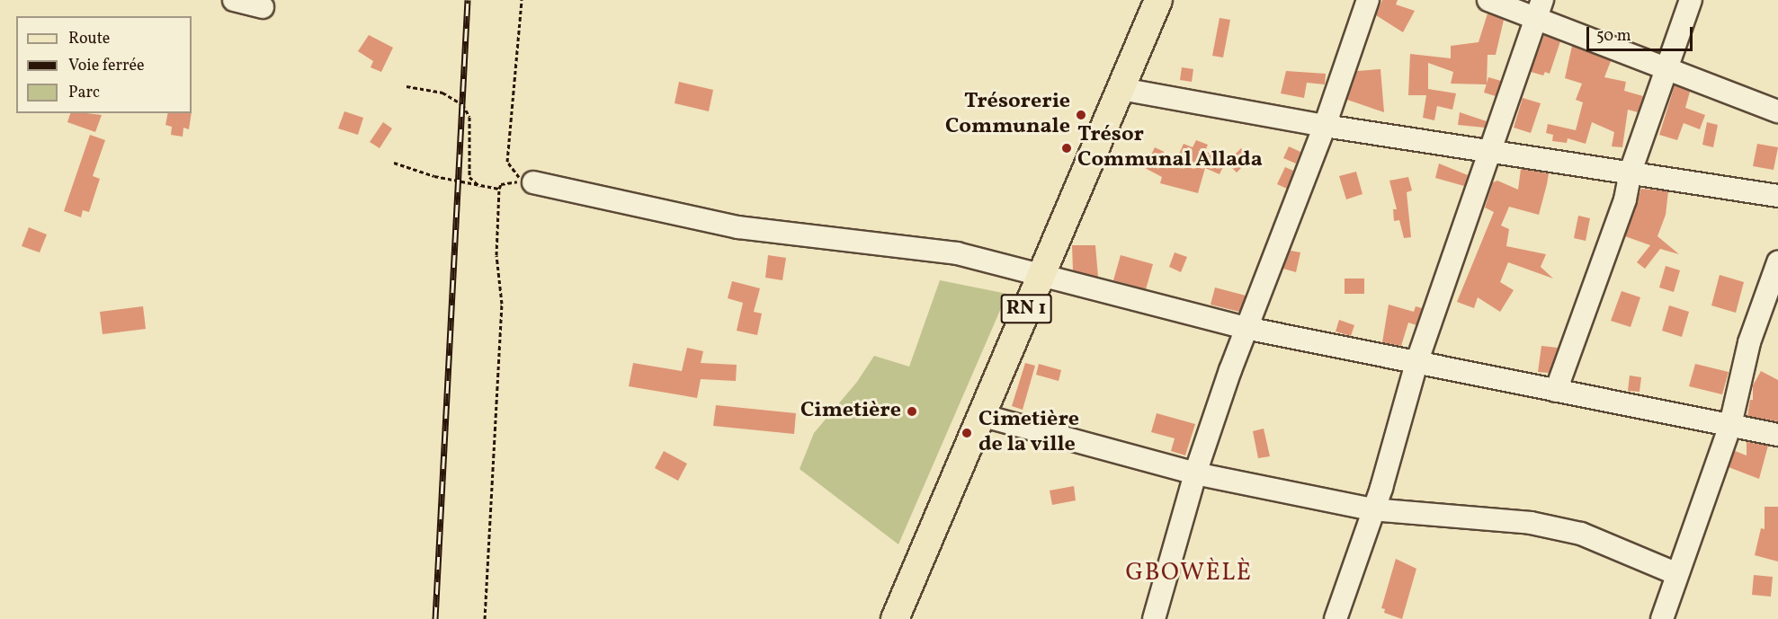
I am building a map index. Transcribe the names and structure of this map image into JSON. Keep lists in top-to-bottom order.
{
  "streets": {
    "main road": ["RN 1"]
  },
  "districts": ["GBOWÈLÈ"],
  "places": [
    "Trésorerie Communale",
    "Trésor Communal Allada",
    "Cimetière",
    "Cimetière de la ville"
  ],
  "legend": ["Route", "Voie ferrée", "Parc"],
  "scale_bar": "50 m"
}
